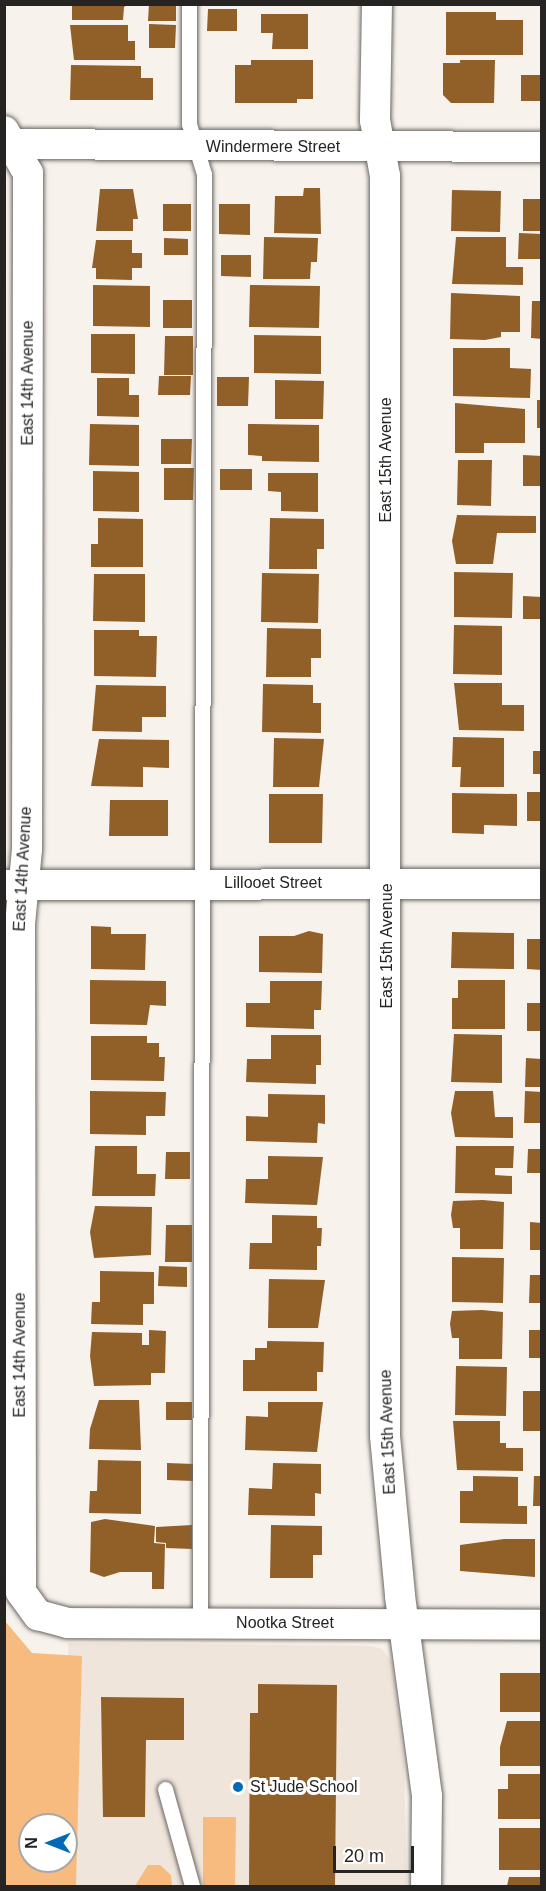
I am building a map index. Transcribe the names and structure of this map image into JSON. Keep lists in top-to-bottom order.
{
  "streets": {
    "street": [
      "Windermere Street",
      "East 14th Avenue",
      "East 15th Avenue",
      "Lillooet Street",
      "Nootka Street"
    ]
  },
  "crossings": [
    ["Windermere Street", "East 14th Avenue"],
    ["Windermere Street", "East 15th Avenue"],
    ["East 14th Avenue", "Lillooet Street"],
    ["East 14th Avenue", "Nootka Street"],
    ["East 15th Avenue", "Lillooet Street"],
    ["East 15th Avenue", "Nootka Street"]
  ],
  "places": ["St Jude School"],
  "scale_bar": "20 m",
  "north": "left"
}
